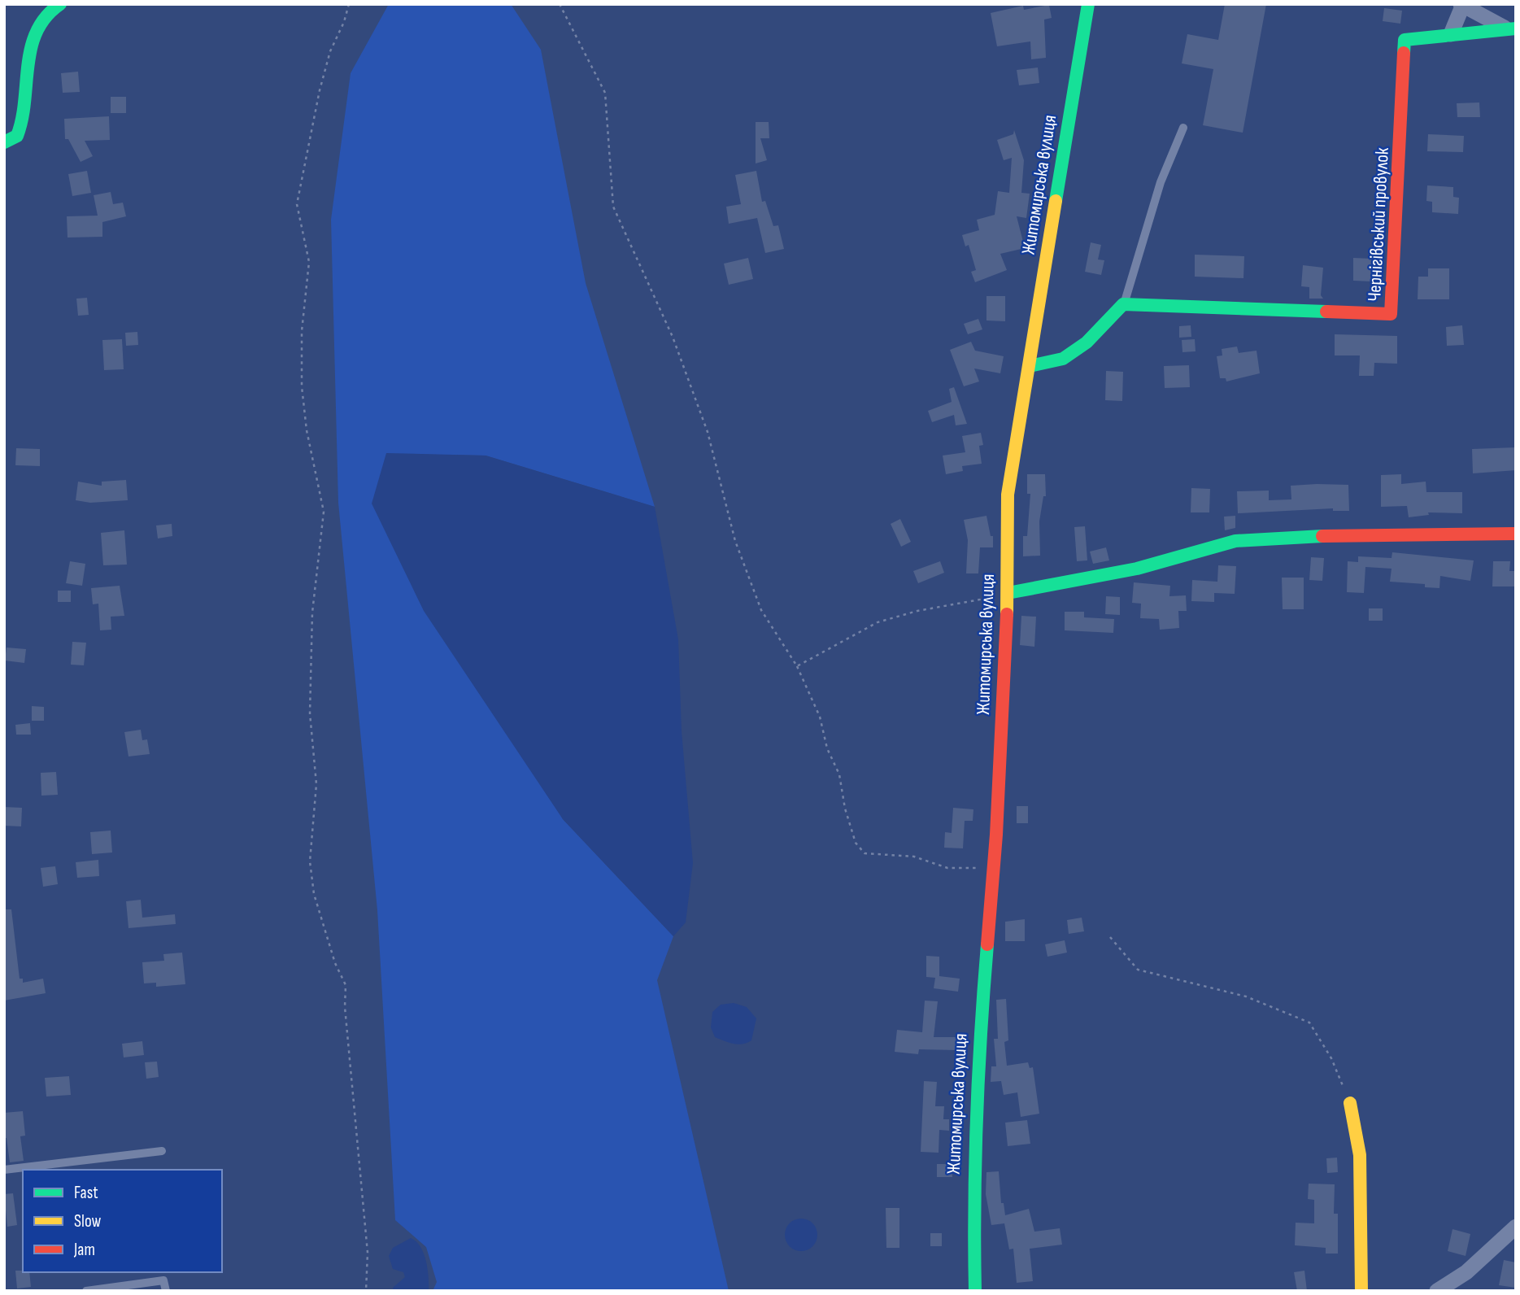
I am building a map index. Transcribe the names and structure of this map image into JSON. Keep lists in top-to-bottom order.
{
  "streets": {
    "street": ["Житомирська вулиця", "Чернігівський провулок"]
  },
  "legend": ["Fast", "Slow", "Jam"]
}
